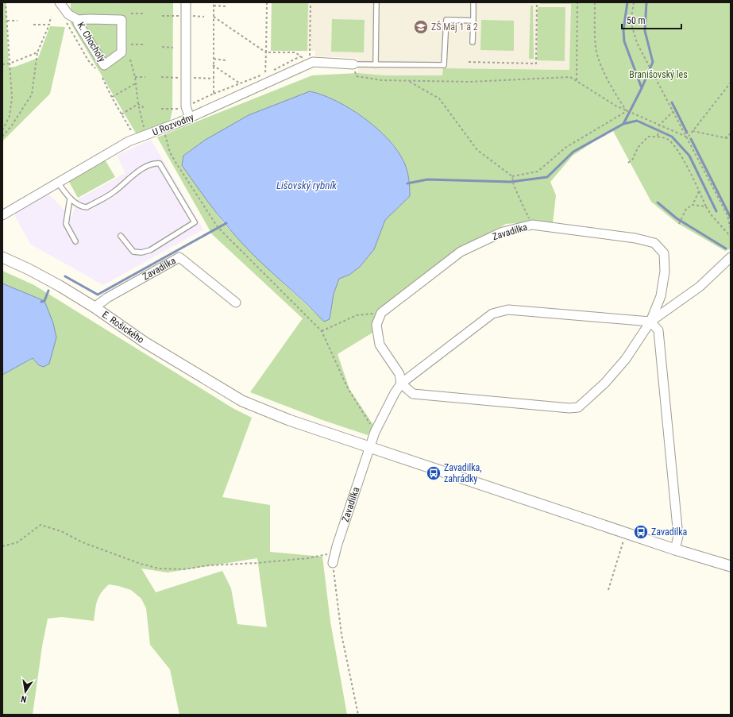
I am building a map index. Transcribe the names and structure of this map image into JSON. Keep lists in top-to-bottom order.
{
  "streets": {
    "street": [
      "K. Chocholy",
      "U Rozvodny",
      "Zavadilka",
      "E. Rošického"
    ]
  },
  "crossings": [
    ["Zavadilka", "E. Rošického"]
  ],
  "water": ["Lišovský rybník"],
  "parks": ["Branišovský les"],
  "places": {
    "school or university": ["ZŠ Máj 1 a 2"],
    "bus stop": ["Zavadilka, zahrádky", "Zavadilka"]
  },
  "scale_bar": "50 m",
  "north": "bottom"
}
